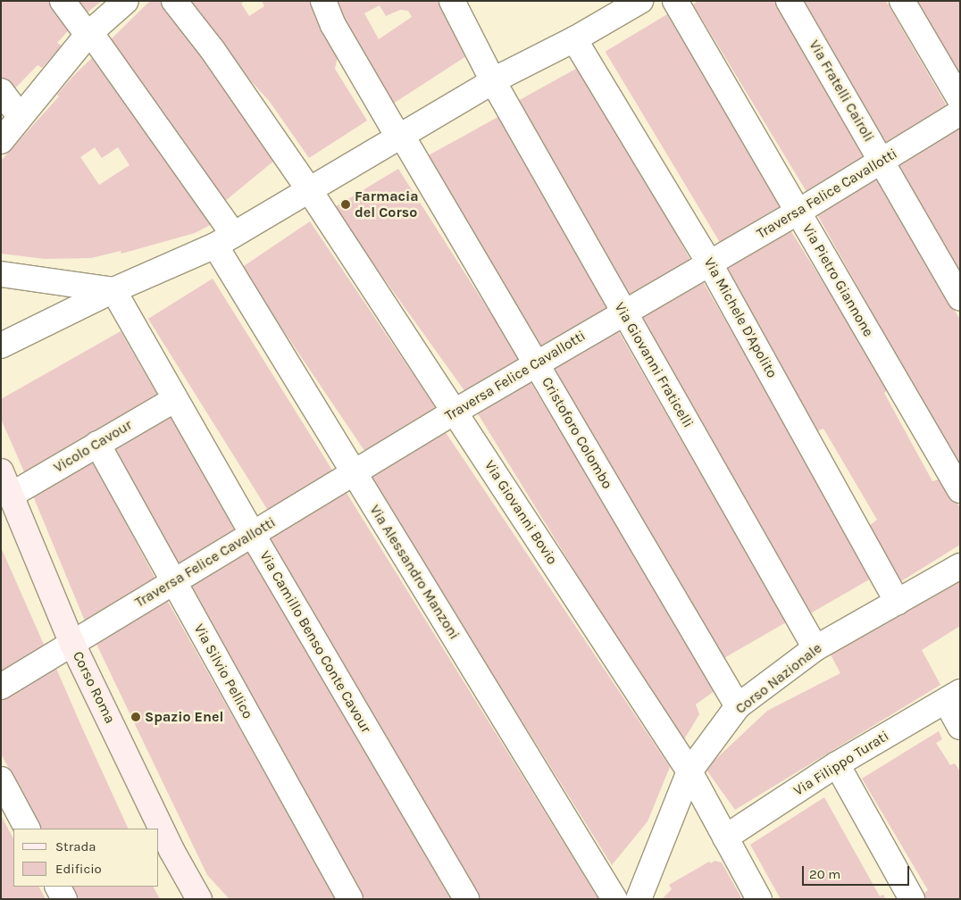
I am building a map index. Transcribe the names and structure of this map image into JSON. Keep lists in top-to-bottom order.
{
  "streets": {
    "main road": ["Corso Roma"],
    "street": [
      "Via Fratelli Cairoli",
      "Traversa Felice Cavallotti",
      "Via Pietro Giannone",
      "Via Michele D'Apolito",
      "Via Giovanni Fraticelli",
      "Cristoforo Colombo",
      "Vicolo Cavour",
      "Via Giovanni Bovio",
      "Via Alessandro Manzoni",
      "Via Camillo Benso Conte Cavour",
      "Via Silvio Pellico",
      "Corso Nazionale",
      "Via Filippo Turati"
    ]
  },
  "crossings": [
    ["Via Fratelli Cairoli", "Traversa Felice Cavallotti"],
    ["Traversa Felice Cavallotti", "Via Pietro Giannone"],
    ["Traversa Felice Cavallotti", "Via Michele D'Apolito"],
    ["Traversa Felice Cavallotti", "Via Giovanni Fraticelli"],
    ["Traversa Felice Cavallotti", "Cristoforo Colombo"],
    ["Traversa Felice Cavallotti", "Via Giovanni Bovio"],
    ["Traversa Felice Cavallotti", "Via Alessandro Manzoni"],
    ["Traversa Felice Cavallotti", "Via Camillo Benso Conte Cavour"],
    ["Traversa Felice Cavallotti", "Via Silvio Pellico"],
    ["Traversa Felice Cavallotti", "Corso Roma"],
    ["Via Michele D'Apolito", "Corso Nazionale"],
    ["Via Giovanni Fraticelli", "Corso Nazionale"],
    ["Cristoforo Colombo", "Corso Nazionale"],
    ["Vicolo Cavour", "Via Camillo Benso Conte Cavour"],
    ["Vicolo Cavour", "Via Silvio Pellico"],
    ["Vicolo Cavour", "Corso Roma"],
    ["Via Giovanni Bovio", "Corso Nazionale"],
    ["Via Giovanni Bovio", "Via Filippo Turati"]
  ],
  "places": ["Farmacia del Corso", "Spazio Enel"],
  "legend": ["Strada", "Edificio"],
  "scale_bar": "20 m"
}
